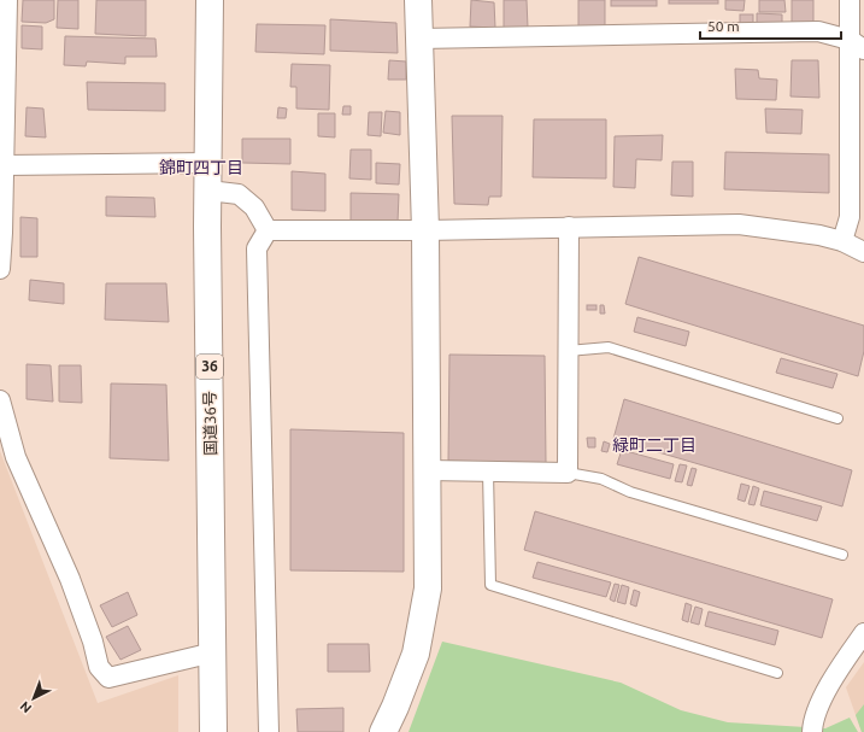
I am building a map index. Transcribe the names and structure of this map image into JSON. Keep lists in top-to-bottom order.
{
  "streets": {
    "main road": ["36", "国道36号"]
  },
  "districts": ["錦町四丁目", "緑町二丁目"],
  "scale_bar": "50 m",
  "north": "bottom left"
}
